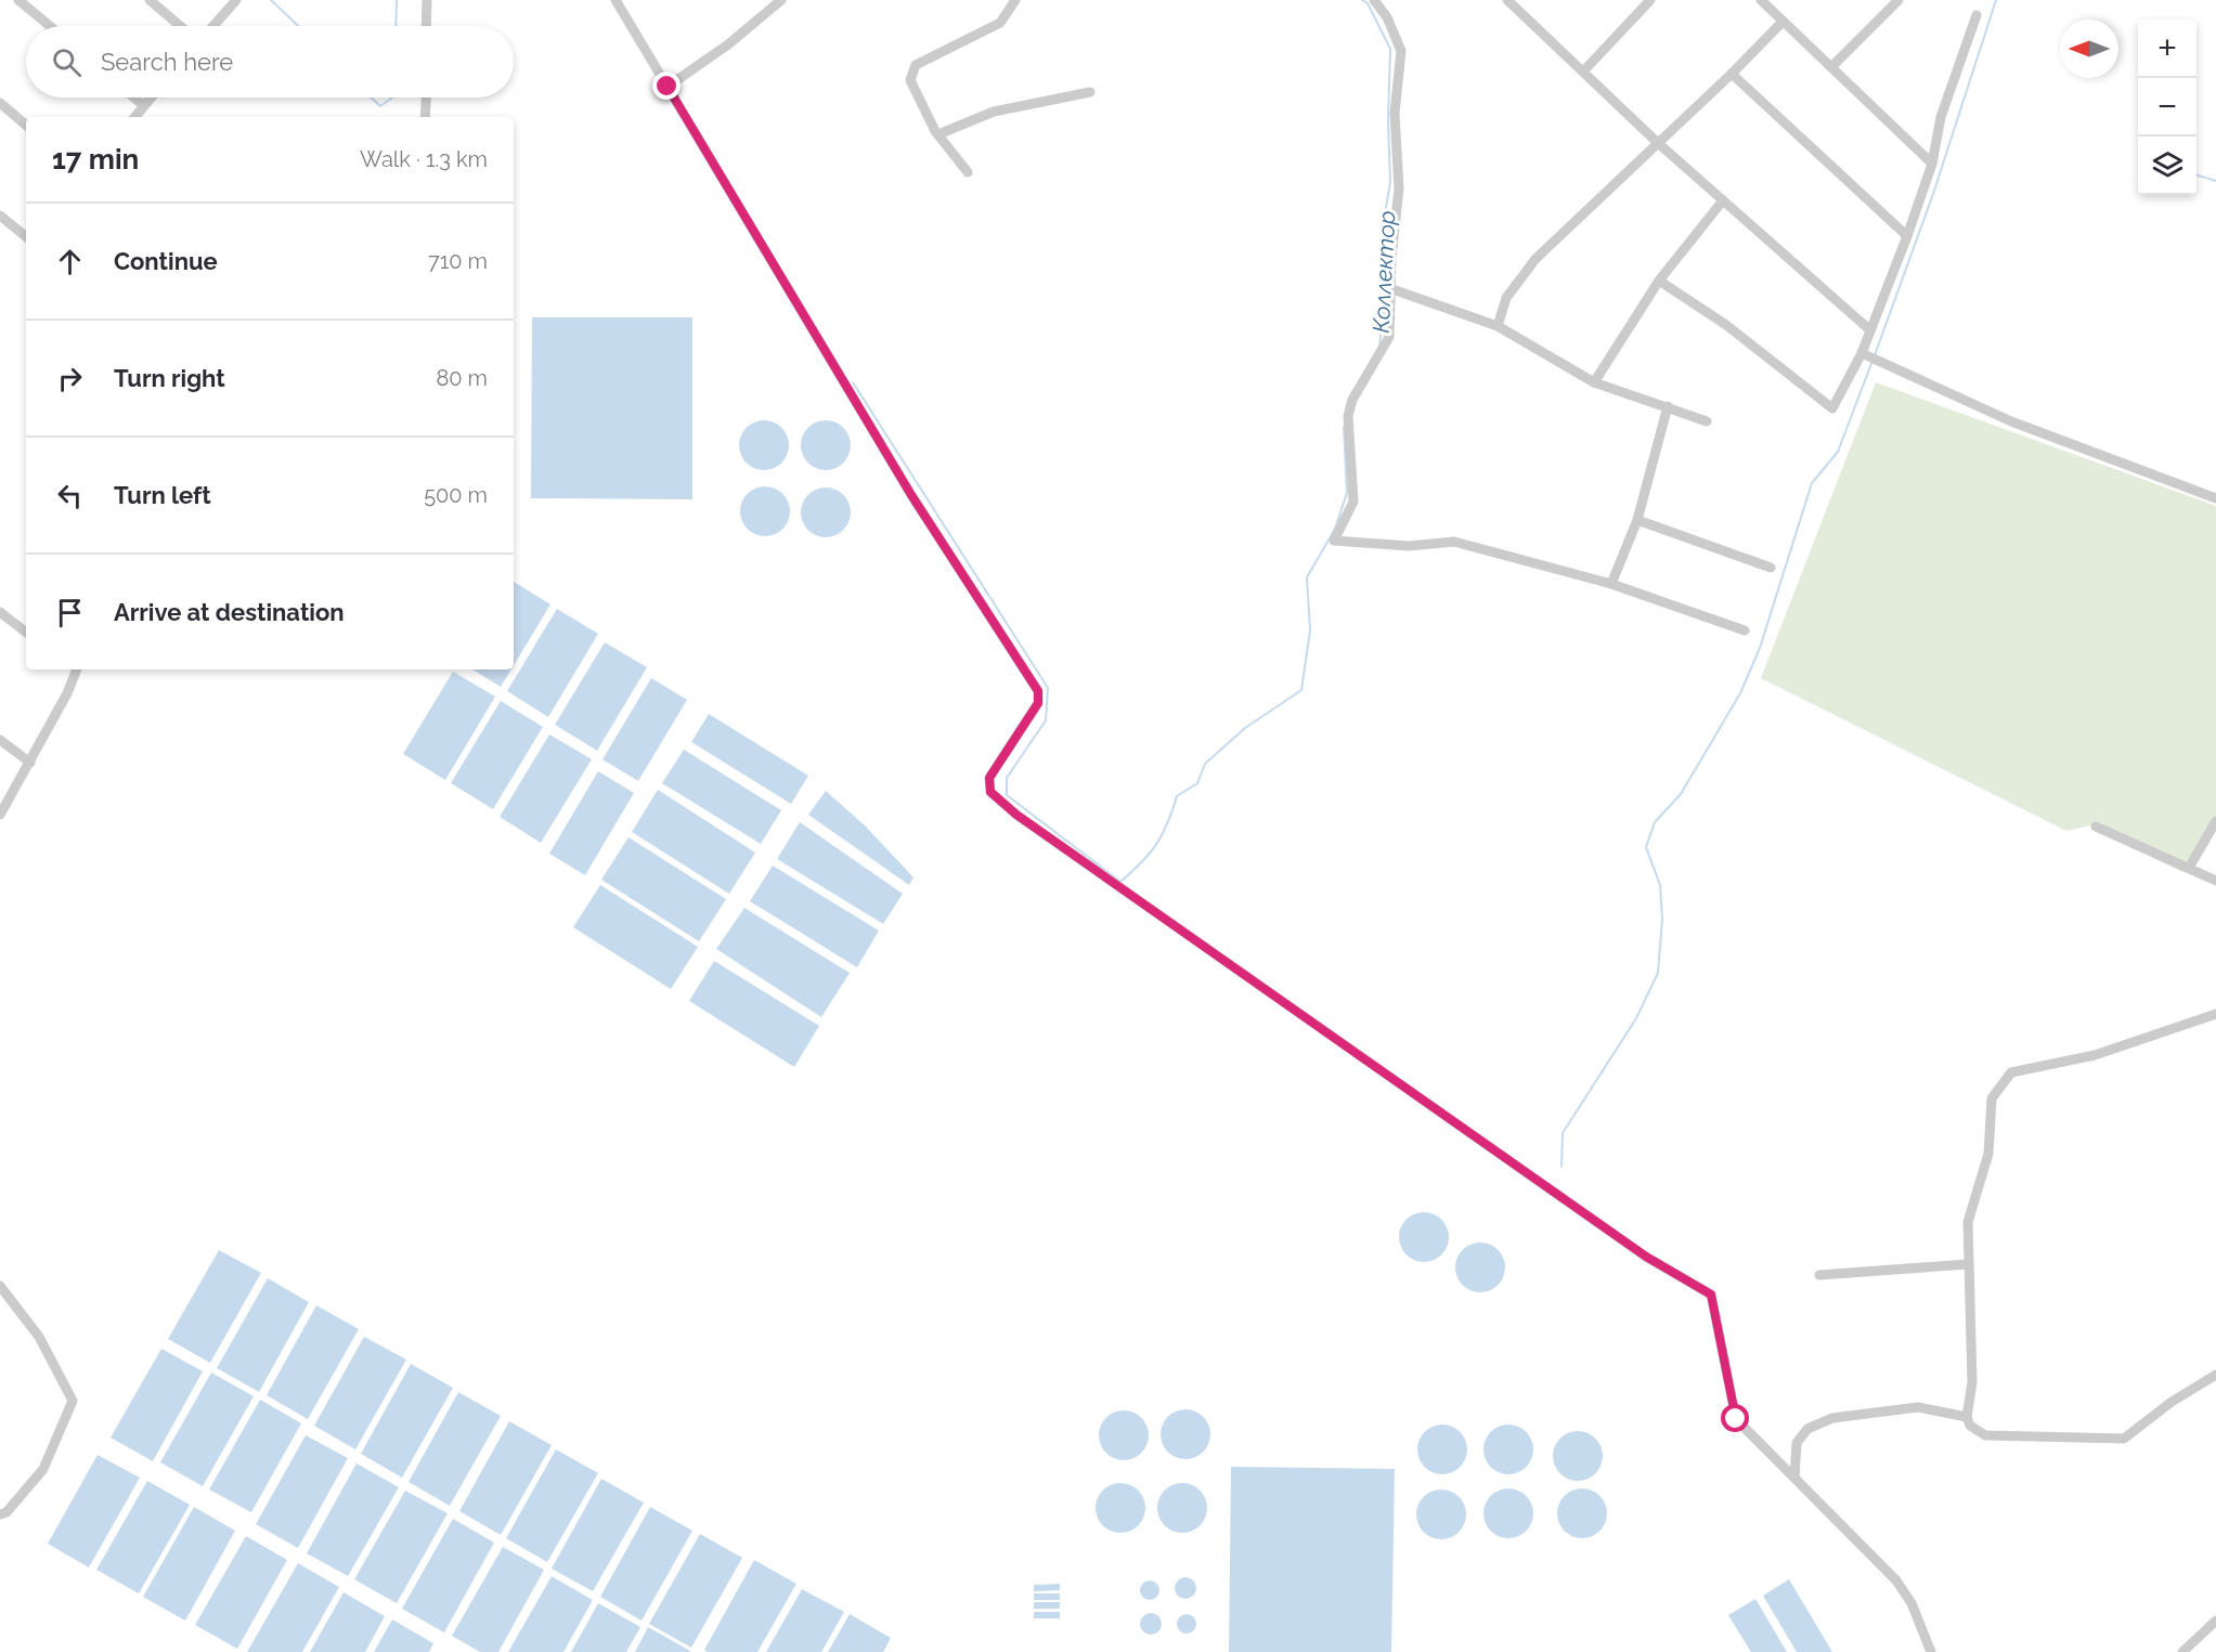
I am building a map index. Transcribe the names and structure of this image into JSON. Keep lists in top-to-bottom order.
{
  "water": ["Коллектор"],
  "north": "left",
  "page": {
    "map_buttons": ["+", "−"],
    "search": "Search here",
    "heading": ["17 min", "Walk · 1.3 km"],
    "list": [
      ["Continue", "710 m"],
      ["Turn right", "80 m"],
      ["Turn left", "500 m"],
      "Arrive at destination"
    ]
  }
}
